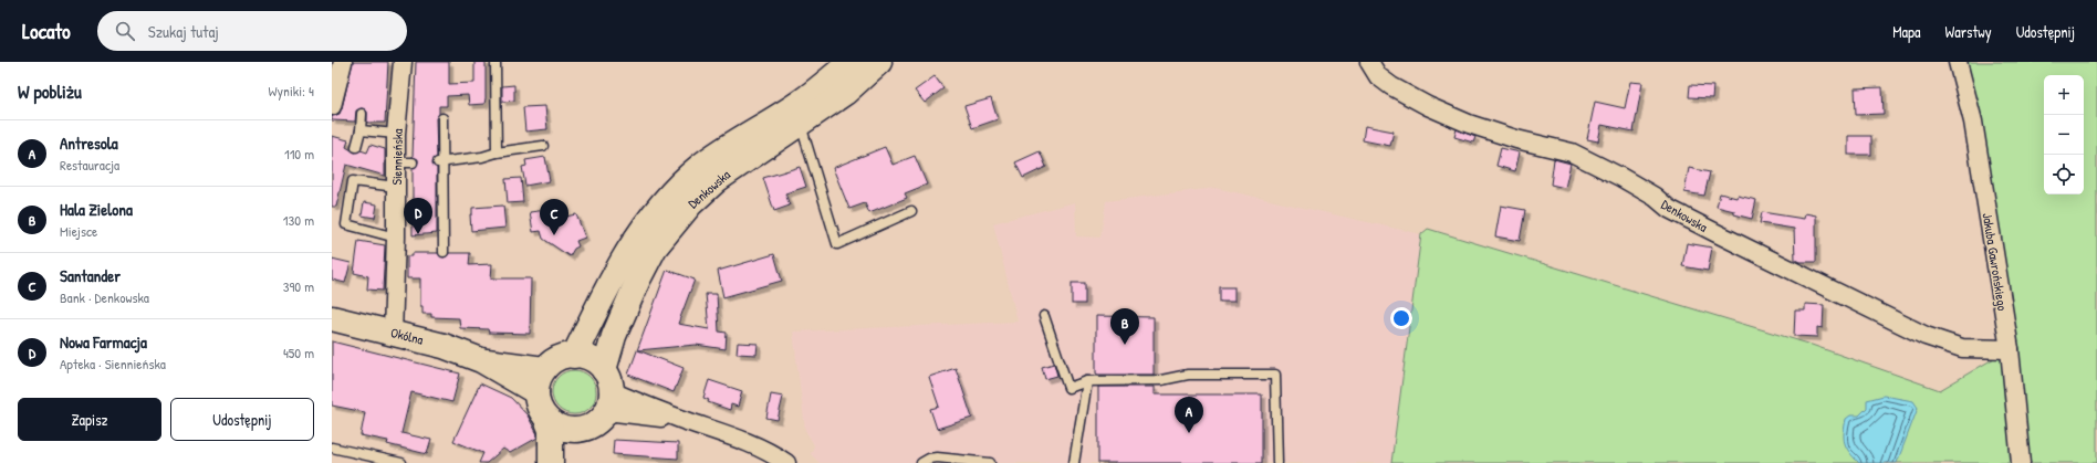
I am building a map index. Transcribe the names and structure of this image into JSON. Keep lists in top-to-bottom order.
{
  "streets": {
    "main road": ["Denkowska", "Okólna"],
    "street": ["Siennieńska", "Jakuba Gawrońskiego"]
  },
  "crossings": [
    ["Siennieńska", "Okólna"],
    ["Denkowska", "Jakuba Gawrońskiego"],
    ["Denkowska", "Okólna"]
  ],
  "page": {
    "header": "Locato",
    "search": "Szukaj tutaj",
    "nav": ["Mapa", "Warstwy", "Udostępnij"],
    "heading": ["W pobliżu", "Wyniki: 4"],
    "map_buttons": ["+", "−"],
    "list": [
      {
        "mark": "A",
        "name": "Antresola",
        "note": "Restauracja",
        "value": "110 m"
      },
      {
        "mark": "B",
        "name": "Hala Zielona",
        "note": "Miejsce",
        "value": "130 m"
      },
      {
        "mark": "C",
        "name": "Santander",
        "note": "Bank · Denkowska",
        "value": "390 m"
      },
      {
        "mark": "D",
        "name": "Nowa Farmacja",
        "note": "Apteka · Siennieńska",
        "value": "450 m"
      }
    ],
    "pins": [
      "D",
      "C",
      "B",
      "A"
    ],
    "buttons": ["Zapisz", "Udostępnij"]
  }
}
